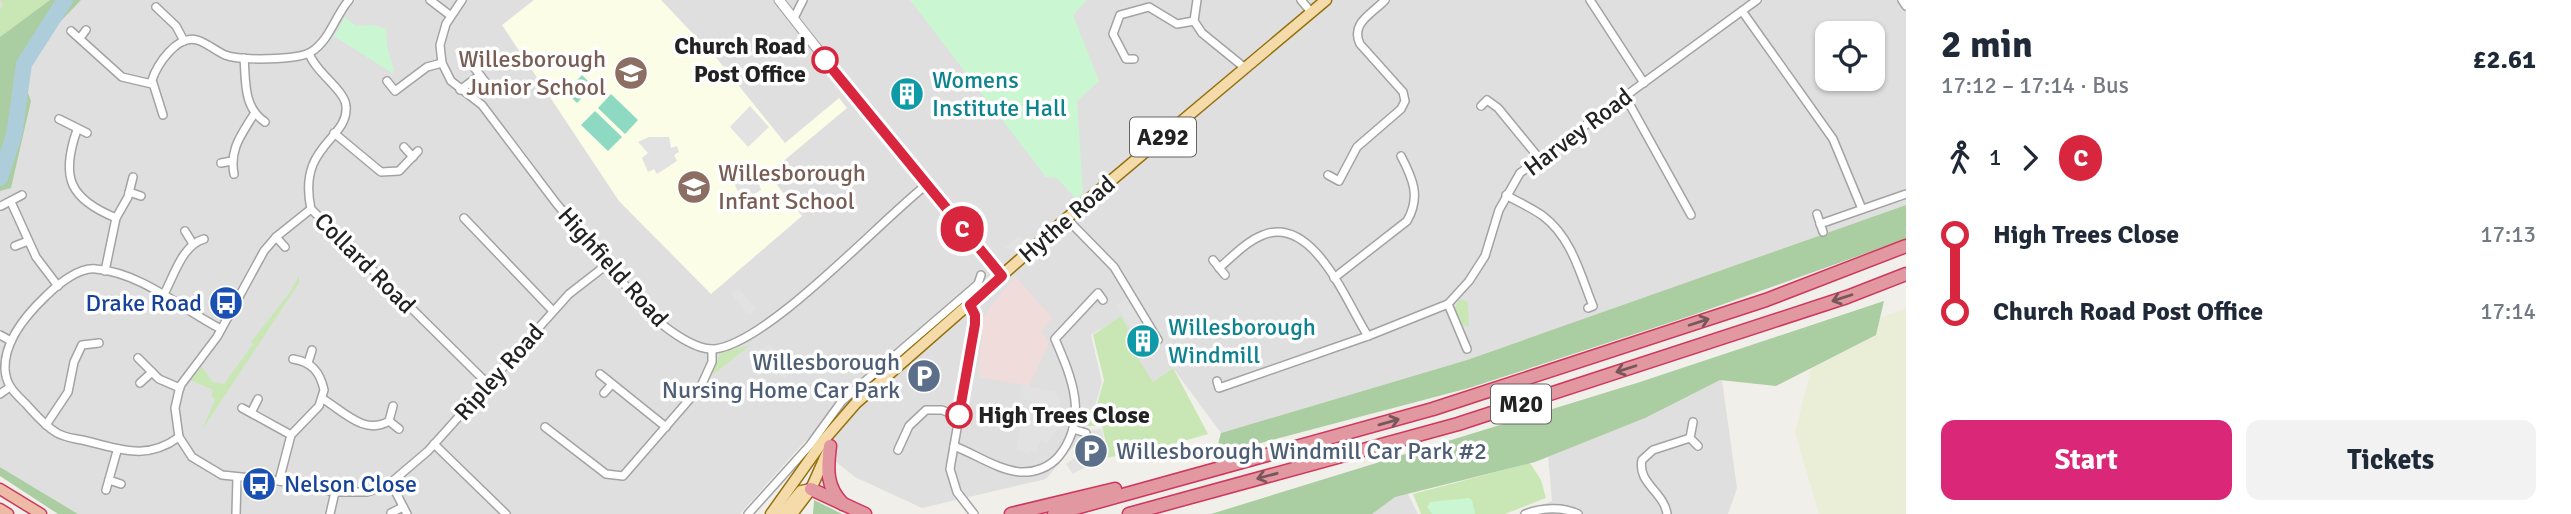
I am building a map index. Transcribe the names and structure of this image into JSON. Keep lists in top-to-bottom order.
{
  "streets": {
    "highway": ["M20"],
    "main road": ["A292", "Hythe Road"],
    "street": [
      "Harvey Road",
      "Collard Road",
      "Highfield Road",
      "Ripley Road"
    ]
  },
  "crossings": [
    ["Collard Road", "Ripley Road"],
    ["Highfield Road", "Ripley Road"]
  ],
  "places": {
    "other": ["Church Road Post Office", "High Trees Close"],
    "school or university": ["Willesborough Junior School", "Willesborough Infant School"],
    "building": ["Womens Institute Hall", "Willesborough Windmill"],
    "bus stop": ["Drake Road", "Nelson Close"],
    "parking": ["Willesborough Nursing Home Car Park", "Willesborough Windmill Car Park #2"]
  },
  "lines": ["bus line C"],
  "page": {
    "on_map": "C",
    "heading": ["2 min", "17:12 – 17:14 · Bus", "£2.61"],
    "legs": ["1", "C"],
    "list": [
      {
        "name": "High Trees Close",
        "value": "17:13"
      },
      {
        "name": "Church Road Post Office",
        "value": "17:14"
      }
    ],
    "buttons": ["Start", "Tickets"]
  }
}
